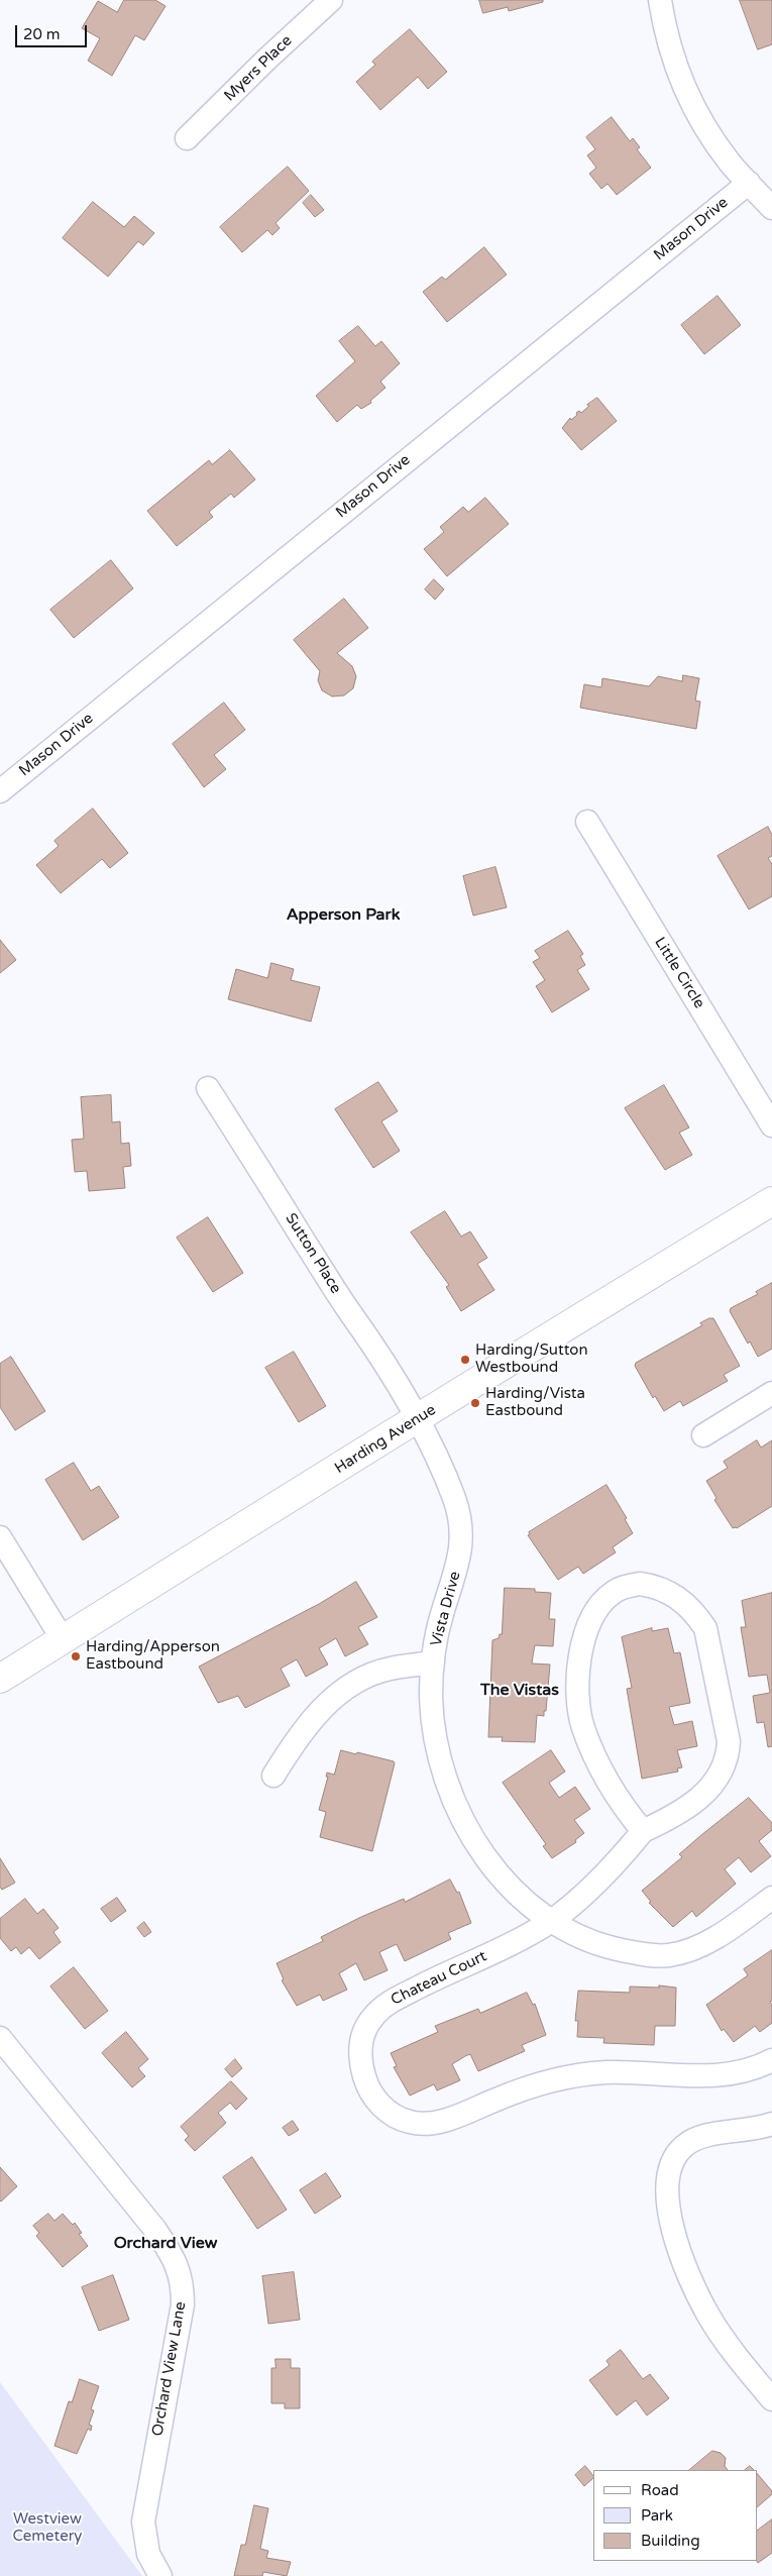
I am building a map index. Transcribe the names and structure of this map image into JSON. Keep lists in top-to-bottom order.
{
  "streets": {
    "main road": ["Harding Avenue"],
    "street": [
      "Myers Place",
      "Mason Drive",
      "Little Circle",
      "Sutton Place",
      "Vista Drive",
      "Chateau Court",
      "Orchard View Lane"
    ]
  },
  "crossings": [
    ["Sutton Place", "Harding Avenue"],
    ["Sutton Place", "Vista Drive"],
    ["Harding Avenue", "Vista Drive"],
    ["Vista Drive", "Chateau Court"]
  ],
  "districts": ["Apperson Park", "The Vistas", "Orchard View"],
  "parks": ["Westview Cemetery"],
  "places": ["Harding/Sutton Westbound", "Harding/Vista Eastbound", "Harding/Apperson Eastbound"],
  "legend": ["Road", "Park", "Building"],
  "scale_bar": "20 m"
}
